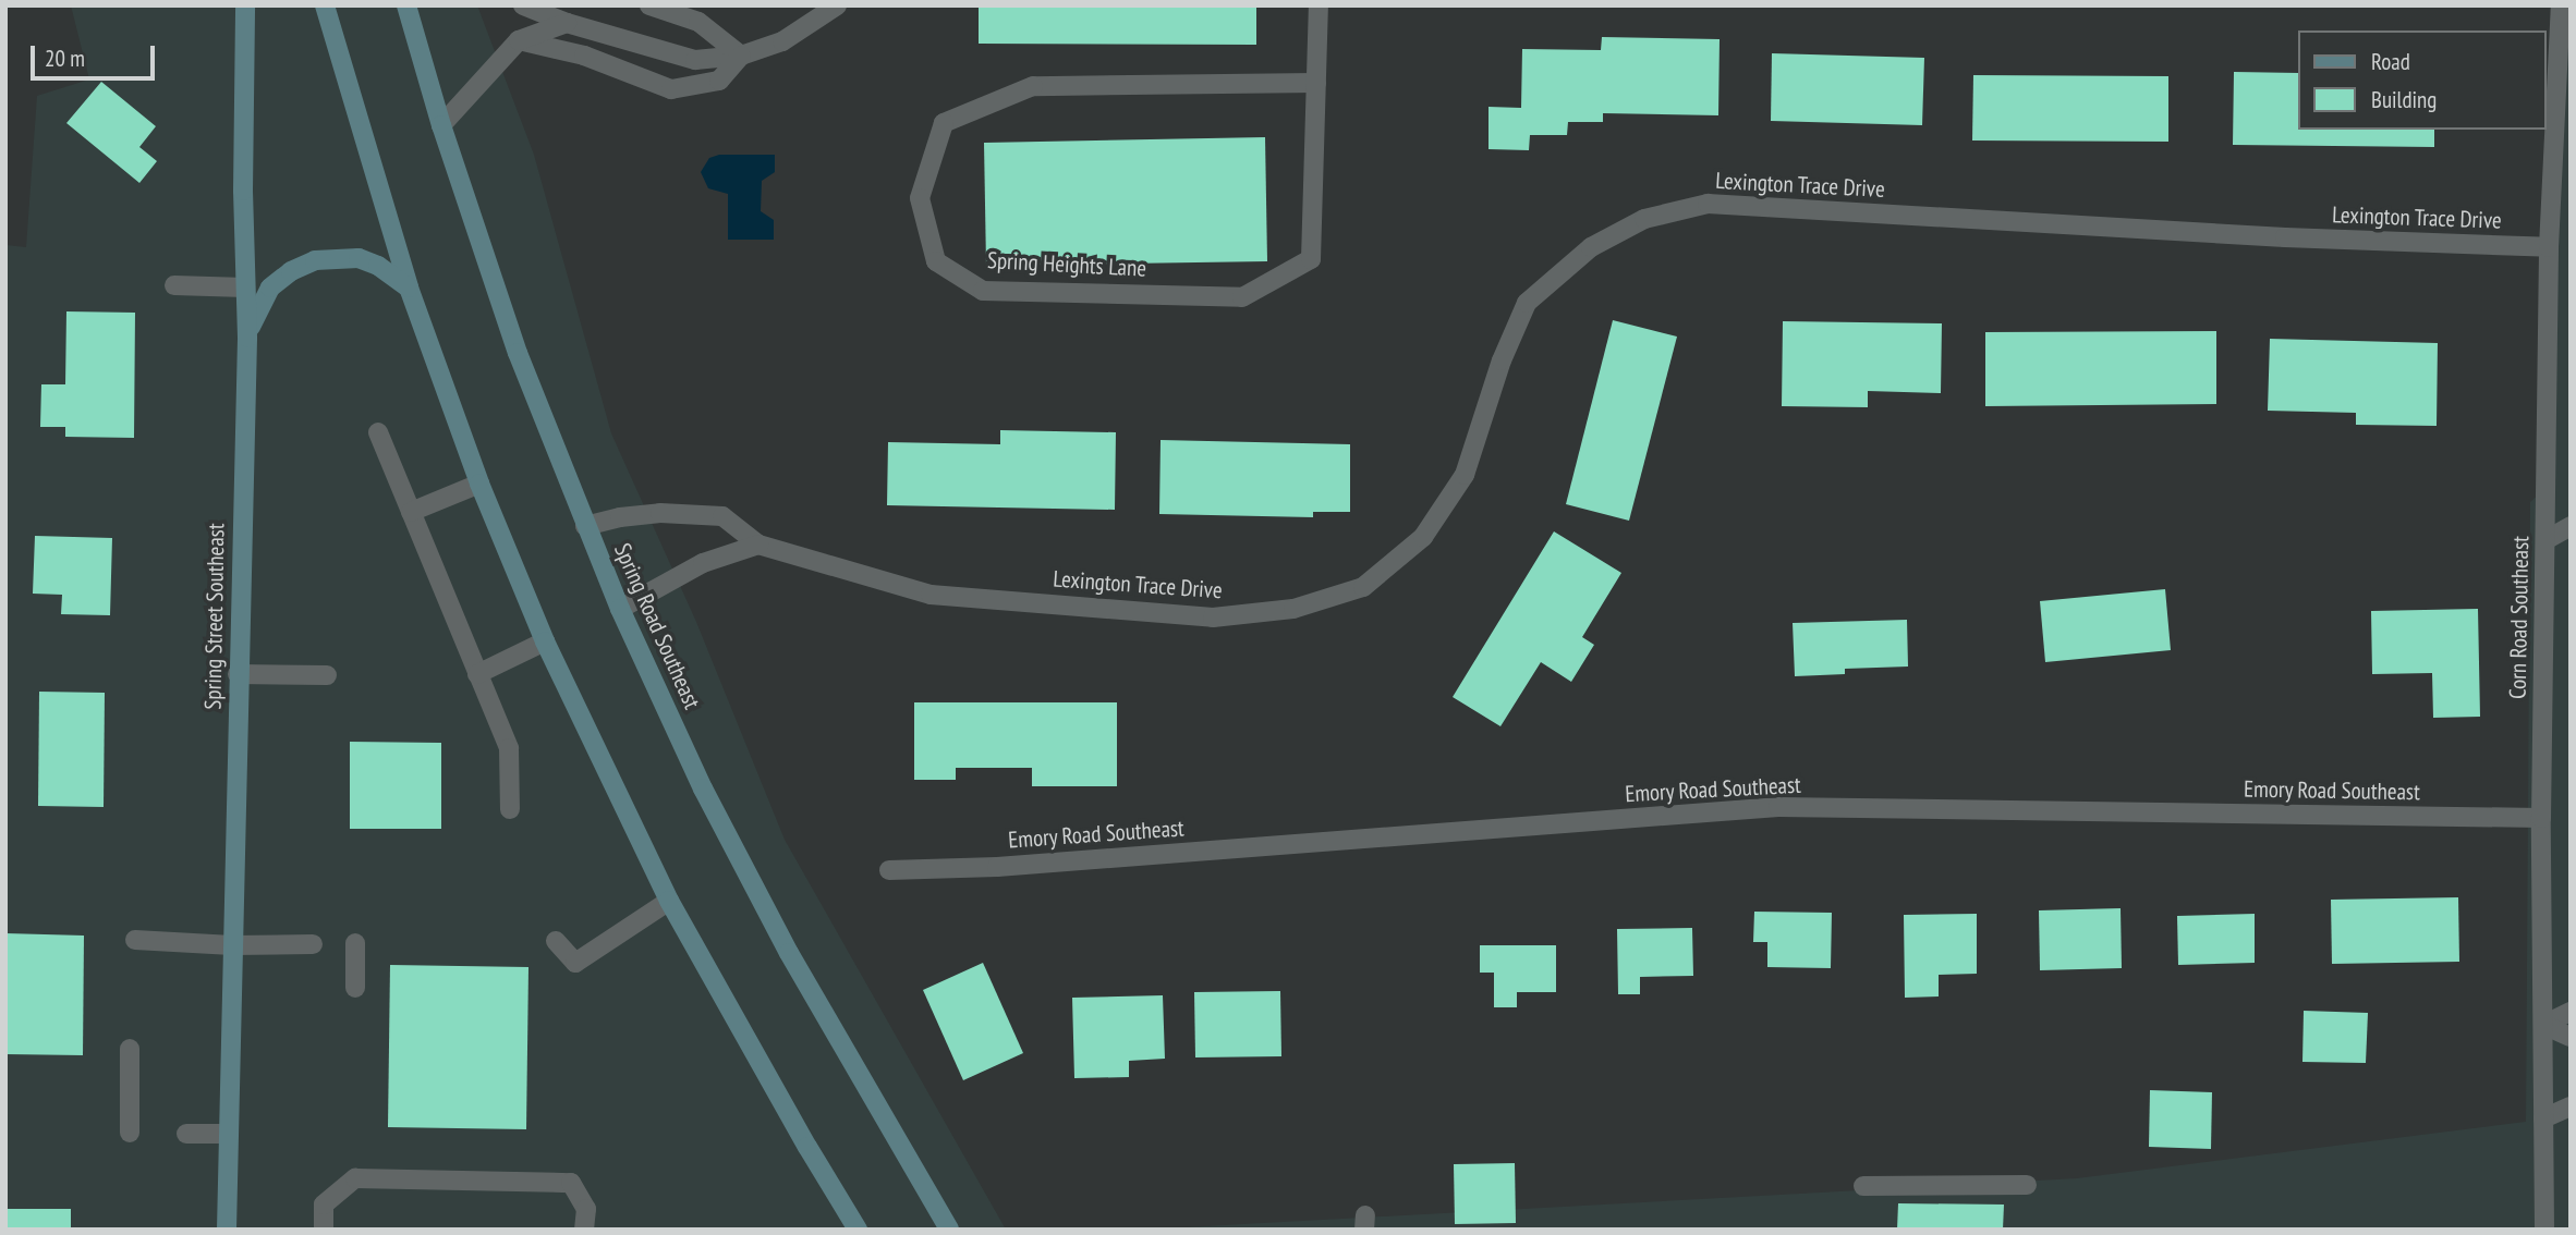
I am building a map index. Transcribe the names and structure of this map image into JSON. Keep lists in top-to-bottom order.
{
  "streets": {
    "main road": ["Spring Street Southeast", "Spring Road Southeast"],
    "street": [
      "Lexington Trace Drive",
      "Spring Heights Lane",
      "Corn Road Southeast",
      "Emory Road Southeast"
    ]
  },
  "crossings": [
    ["Lexington Trace Drive", "Corn Road Southeast"],
    ["Lexington Trace Drive", "Spring Road Southeast"],
    ["Corn Road Southeast", "Emory Road Southeast"]
  ],
  "legend": ["Road", "Building"],
  "scale_bar": "20 m"
}
